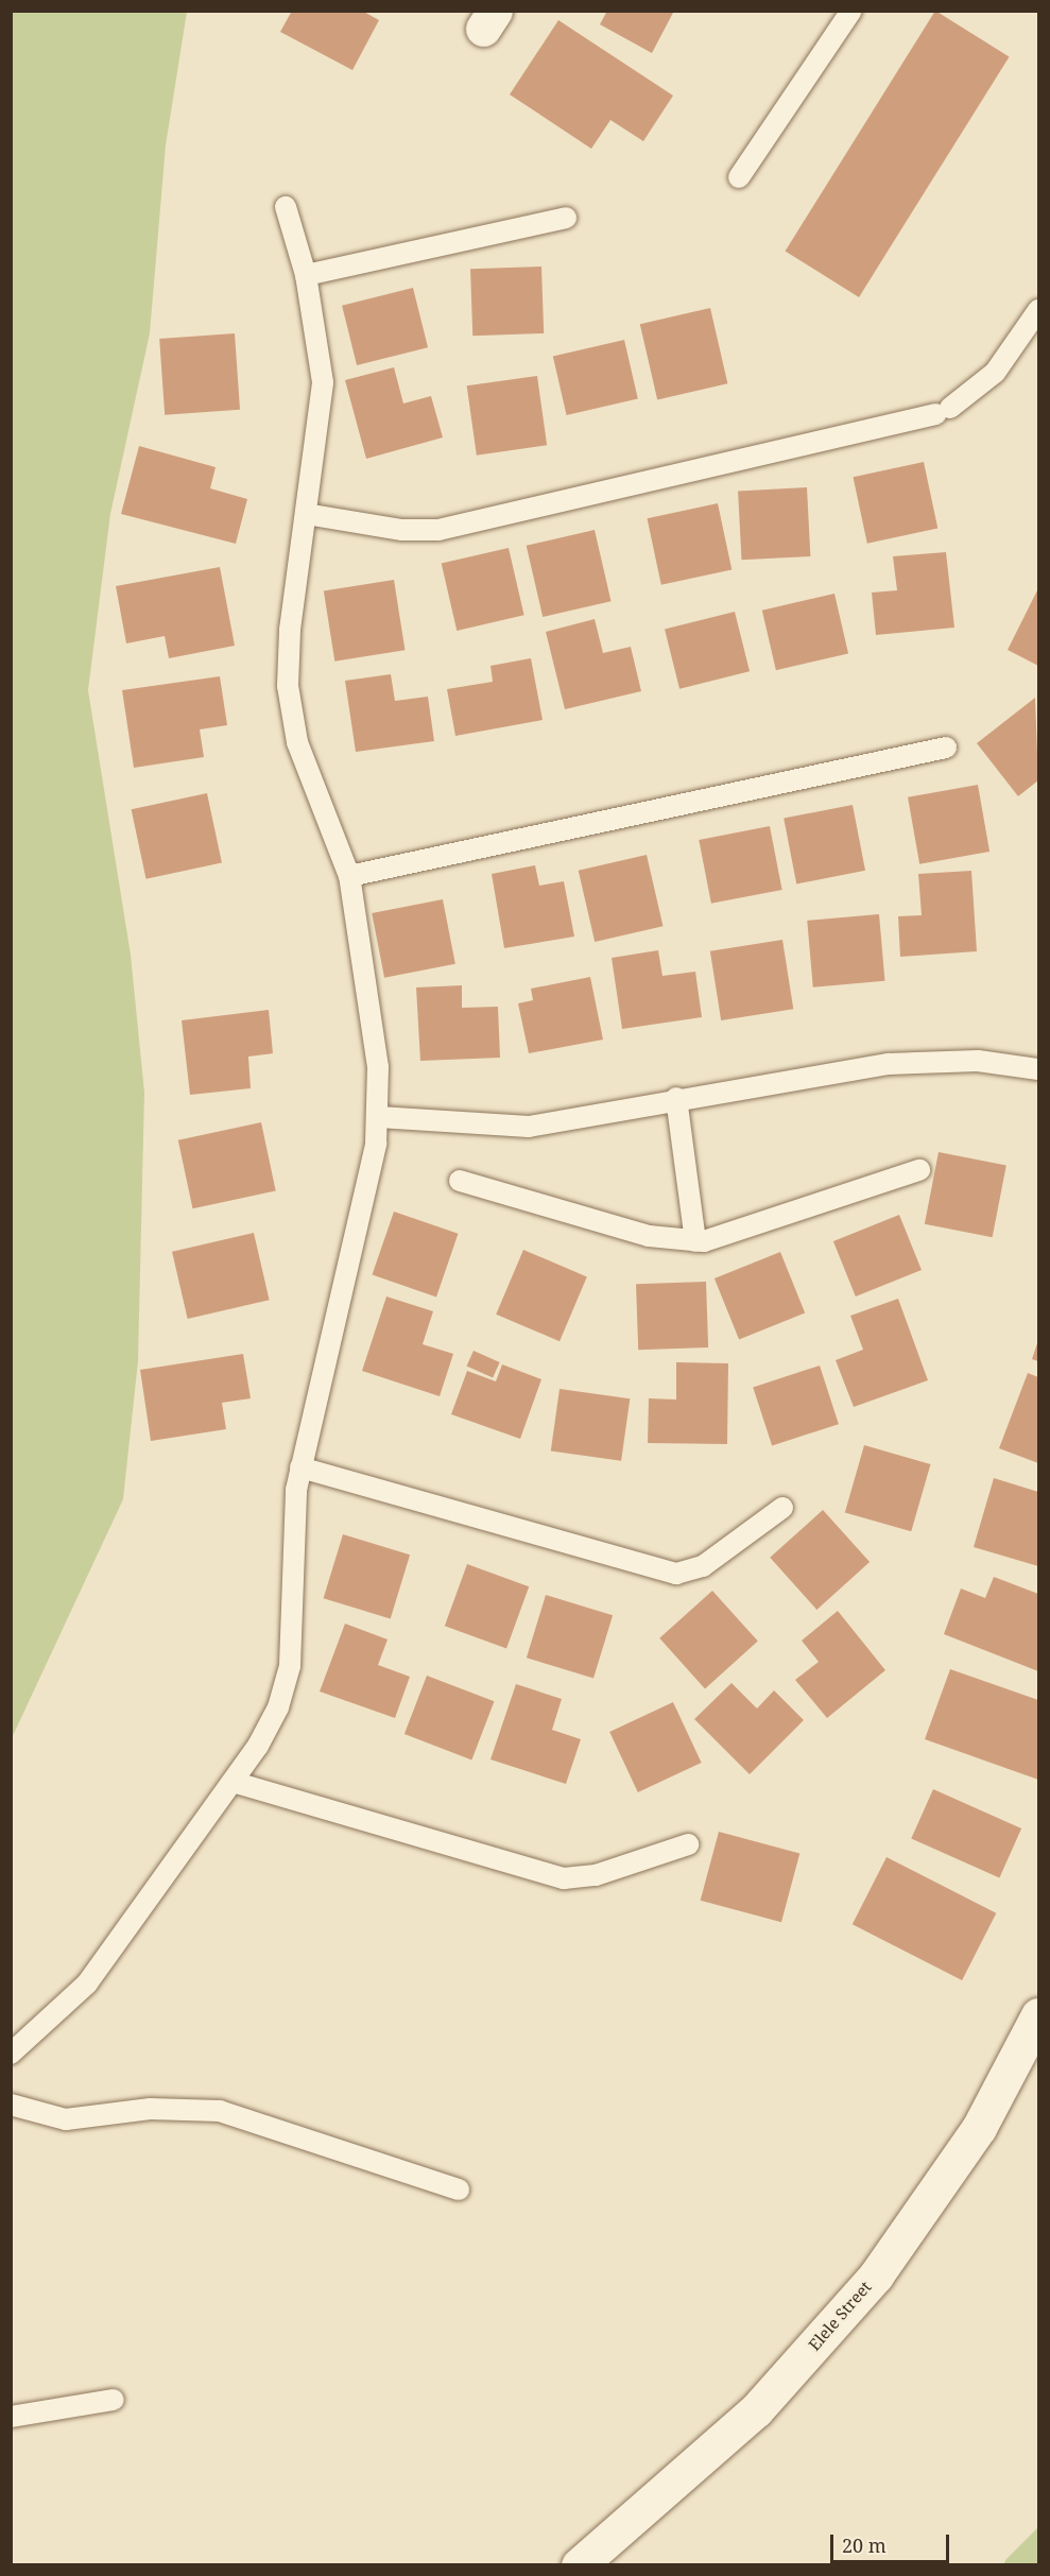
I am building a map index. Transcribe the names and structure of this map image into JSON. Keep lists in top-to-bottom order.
{
  "streets": {
    "street": ["Elele Street"]
  },
  "scale_bar": "20 m"
}
